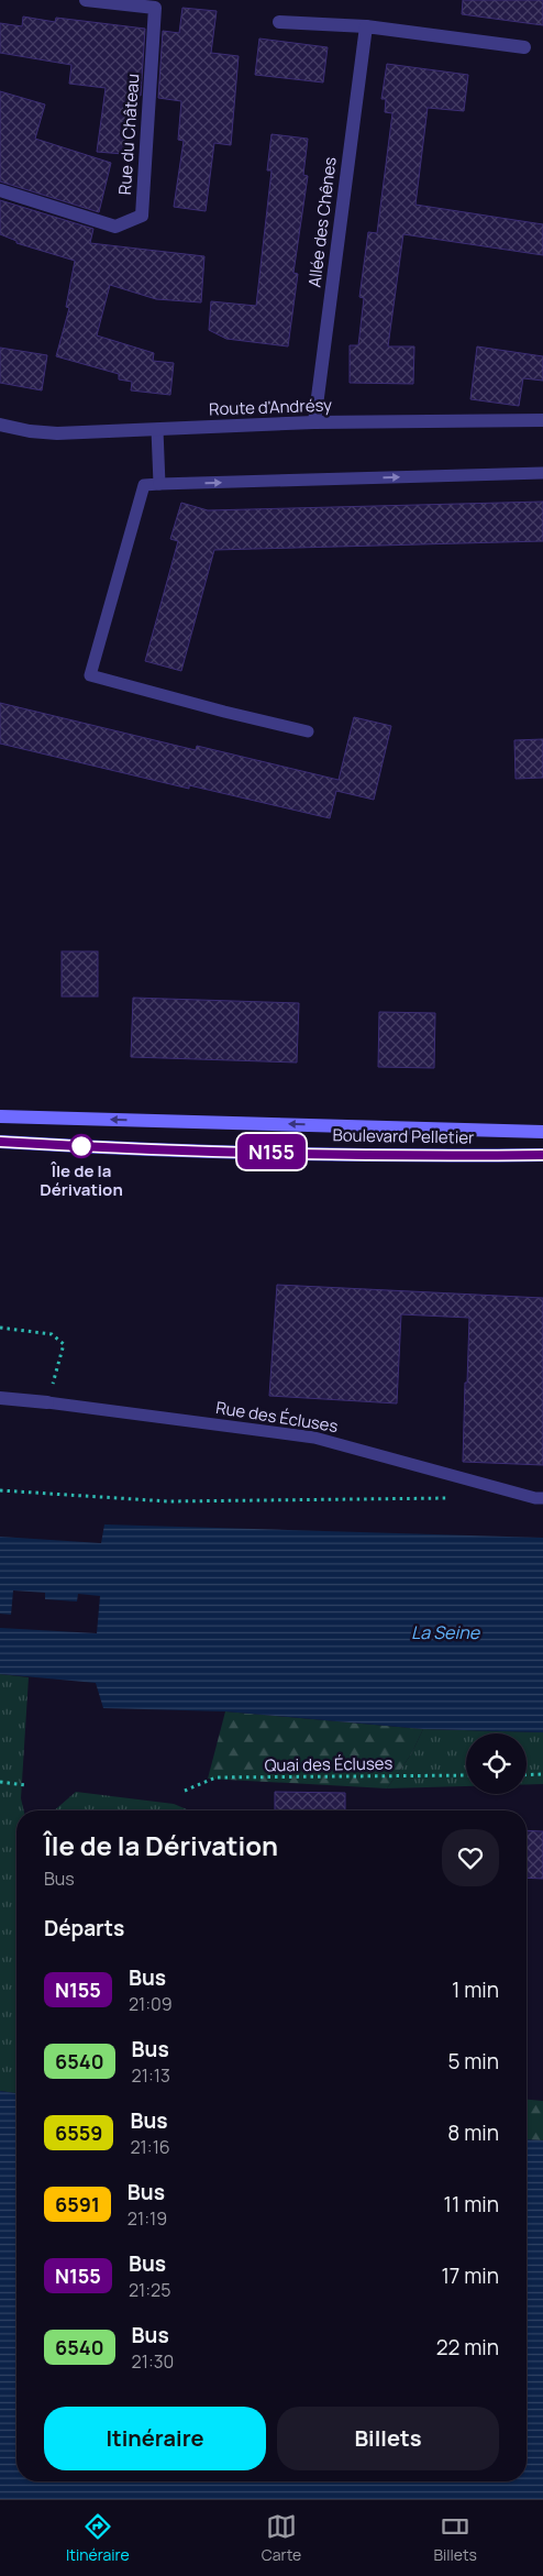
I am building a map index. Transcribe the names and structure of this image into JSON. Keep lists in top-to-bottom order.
{
  "streets": {
    "main road": ["Boulevard Pelletier"],
    "street": [
      "Rue du Château",
      "Allée des Chênes",
      "Route d'Andrésy",
      "Rue des Écluses"
    ],
    "path": ["Quai des Écluses"]
  },
  "crossings": [
    ["Allée des Chênes", "Route d'Andrésy"]
  ],
  "water": ["La Seine"],
  "places": ["Île de la Dérivation"],
  "lines": ["bus line N155"],
  "page": {
    "on_map": "N155",
    "heading": [
      ["Île de la Dérivation", "Bus"],
      "Départs"
    ],
    "list": [
      {
        "mark": "N155",
        "name": "Bus",
        "note": "21:09",
        "value": "1 min"
      },
      {
        "mark": "6540",
        "name": "Bus",
        "note": "21:13",
        "value": "5 min"
      },
      {
        "mark": "6559",
        "name": "Bus",
        "note": "21:16",
        "value": "8 min"
      },
      {
        "mark": "6591",
        "name": "Bus",
        "note": "21:19",
        "value": "11 min"
      },
      {
        "mark": "N155",
        "name": "Bus",
        "note": "21:25",
        "value": "17 min"
      },
      {
        "mark": "6540",
        "name": "Bus",
        "note": "21:30",
        "value": "22 min"
      }
    ],
    "buttons": ["Itinéraire", "Billets"],
    "tabs": ["Itinéraire", "Carte", "Billets"]
  }
}
